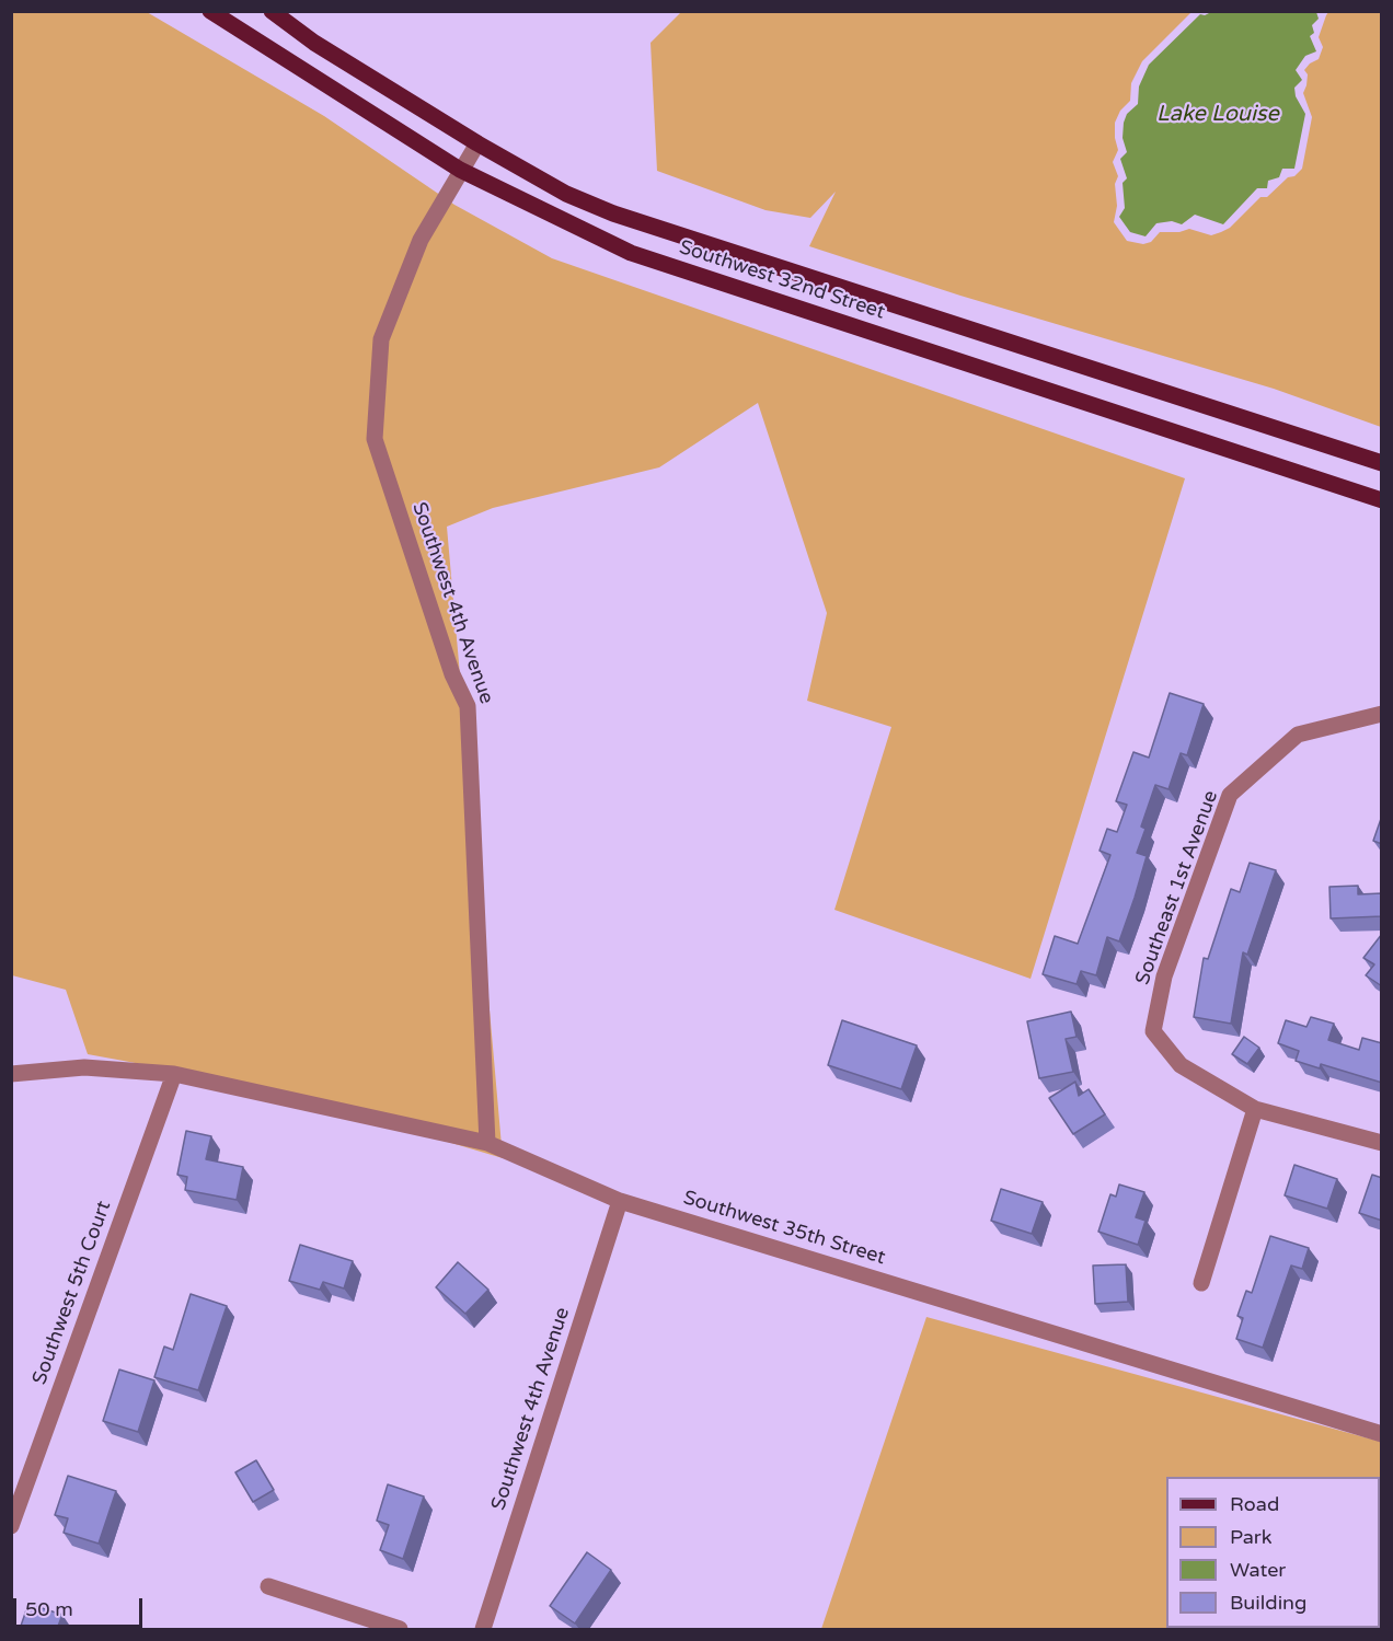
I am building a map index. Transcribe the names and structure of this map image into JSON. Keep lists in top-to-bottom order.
{
  "streets": {
    "main road": ["Southwest 32nd Street"],
    "street": [
      "Southwest 4th Avenue",
      "Southeast 1st Avenue",
      "Southwest 35th Street",
      "Southwest 5th Court"
    ]
  },
  "crossings": [
    ["Southwest 32nd Street", "Southwest 4th Avenue"],
    ["Southwest 4th Avenue", "Southwest 35th Street"],
    ["Southwest 35th Street", "Southwest 5th Court"]
  ],
  "water": ["Lake Louise"],
  "legend": [
    "Road",
    "Park",
    "Water",
    "Building"
  ],
  "scale_bar": "50 m"
}
